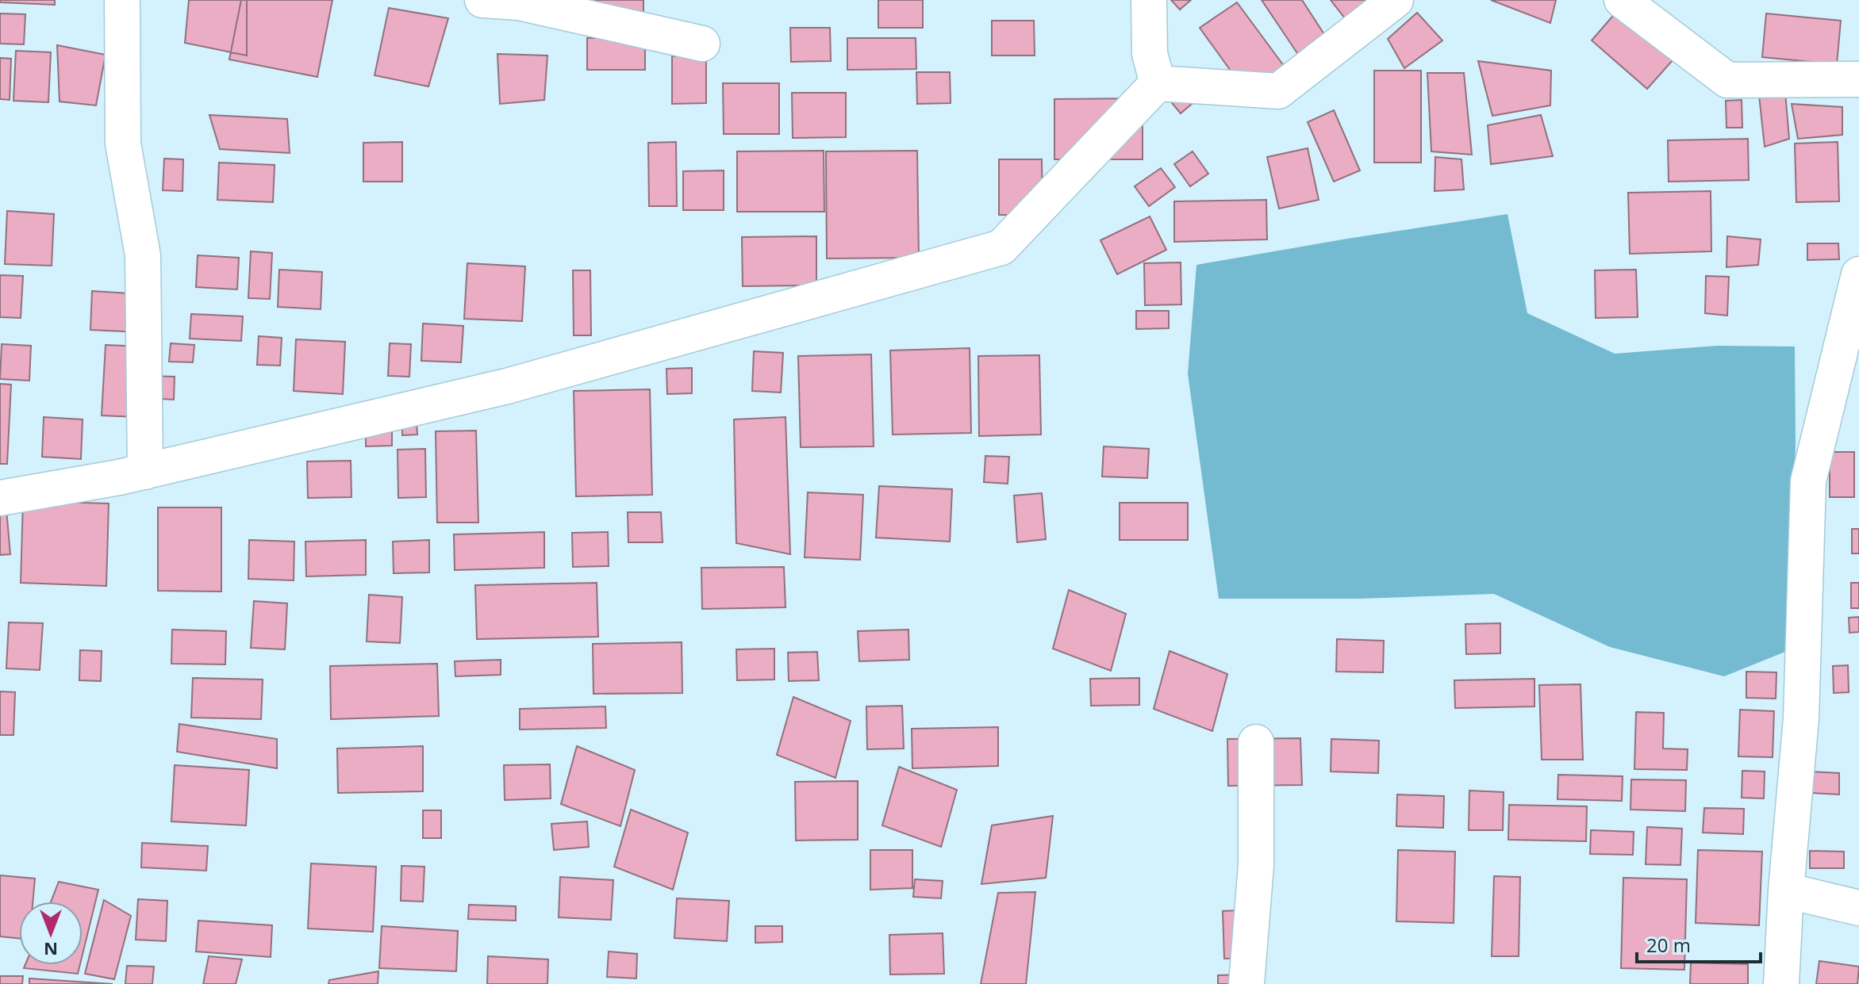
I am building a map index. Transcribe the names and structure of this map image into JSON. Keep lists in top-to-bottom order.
{
  "scale_bar": "20 m",
  "north": "bottom"
}
